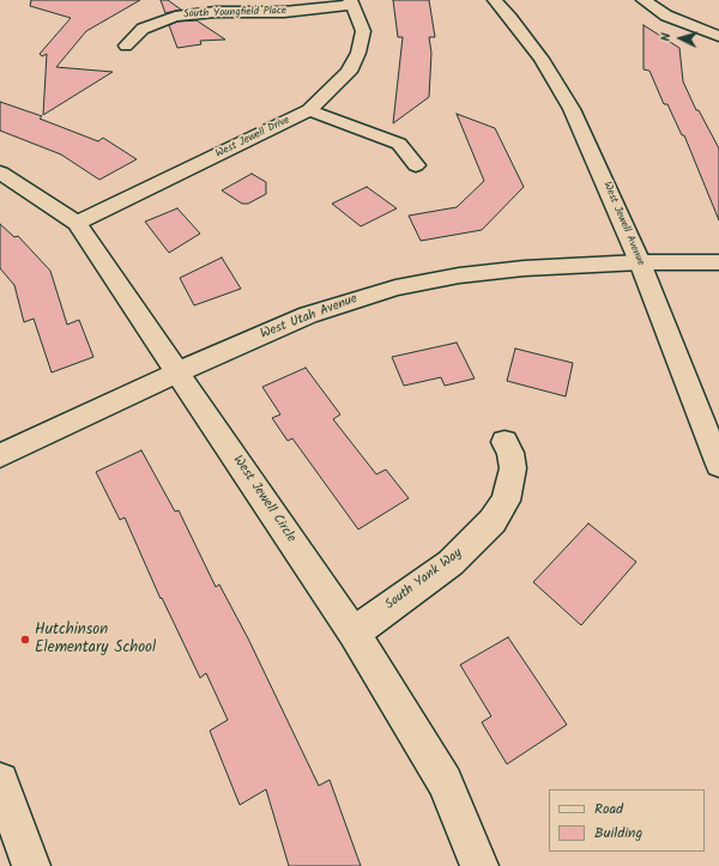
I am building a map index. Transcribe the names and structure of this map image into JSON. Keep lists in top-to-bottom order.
{
  "streets": {
    "street": [
      "South Youngfield Place",
      "West Jewell Drive",
      "West Jewell Avenue",
      "West Utah Avenue",
      "West Jewell Circle",
      "South Yank Way"
    ]
  },
  "crossings": [
    ["South Youngfield Place", "West Jewell Drive"],
    ["West Jewell Drive", "West Jewell Circle"],
    ["West Jewell Avenue", "West Utah Avenue"],
    ["West Utah Avenue", "West Jewell Circle"],
    ["West Jewell Circle", "South Yank Way"]
  ],
  "places": ["Hutchinson Elementary School"],
  "legend": ["Road", "Building"],
  "north": "left"
}
